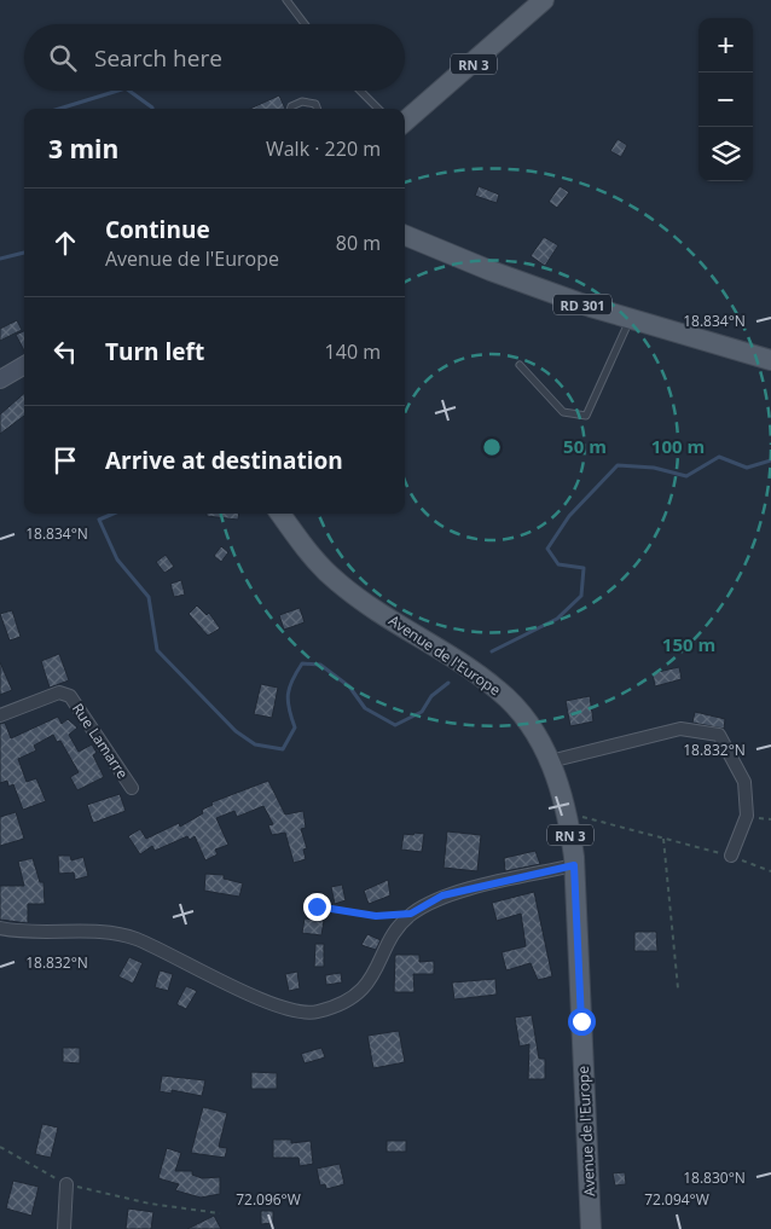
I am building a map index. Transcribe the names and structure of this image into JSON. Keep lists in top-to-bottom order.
{
  "streets": {
    "main road": ["RN 3", "RD 301", "Avenue de l'Europe"],
    "street": ["Rue Lamarre"]
  },
  "page": {
    "map_buttons": ["+", "−"],
    "search": "Search here",
    "heading": ["3 min", "Walk · 220 m"],
    "list": [
      ["Continue", "Avenue de l'Europe", "80 m"],
      ["Turn left", "140 m"],
      "Arrive at destination"
    ]
  },
  "coordinates": [
    "18.834°N",
    "18.832°N",
    "18.830°N",
    "72.096°W",
    "72.094°W"
  ],
  "rings": ["50 m", "100 m", "150 m"]
}
